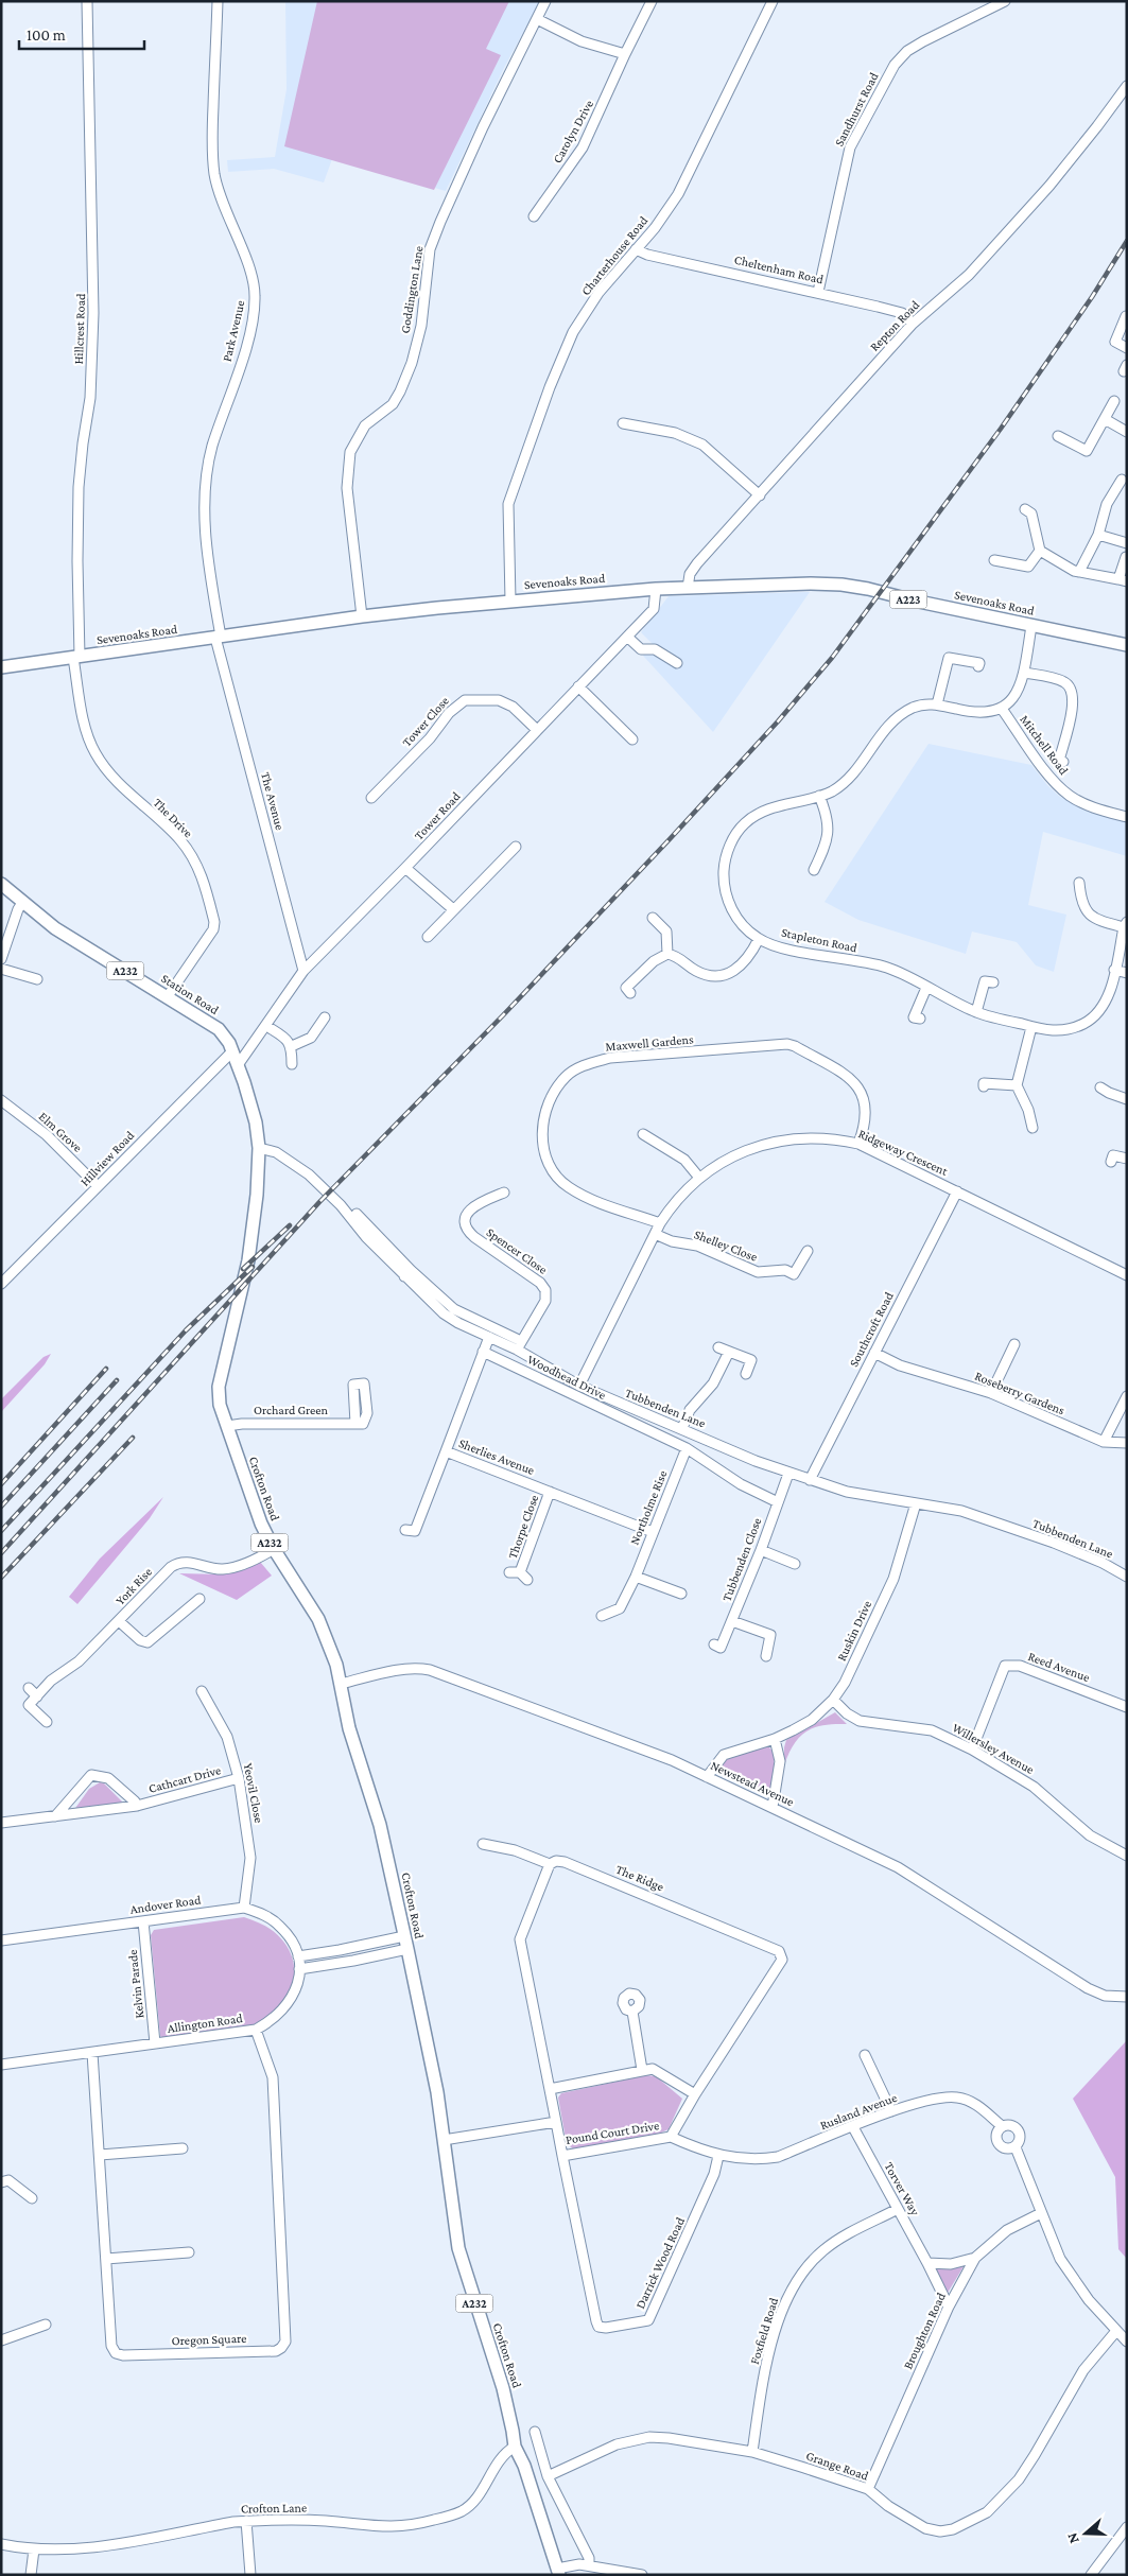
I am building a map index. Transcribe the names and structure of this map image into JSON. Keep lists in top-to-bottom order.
{
  "streets": {
    "main road": [
      "Sevenoaks Road",
      "A223",
      "A232",
      "Station Road",
      "Crofton Road"
    ],
    "street": [
      "Sandhurst Road",
      "Carolyn Drive",
      "Charterhouse Road",
      "Cheltenham Road",
      "Goddington Lane",
      "Repton Road",
      "Hillcrest Road",
      "Park Avenue",
      "Tower Close",
      "Mitchell Road",
      "The Avenue",
      "Tower Road",
      "The Drive",
      "Stapleton Road",
      "Maxwell Gardens",
      "Elm Grove",
      "Ridgeway Crescent",
      "Hillview Road",
      "Shelley Close",
      "Spencer Close",
      "Southcroft Road",
      "Woodhead Drive",
      "Roseberry Gardens",
      "Tubbenden Lane",
      "Orchard Green",
      "Sherlies Avenue",
      "Northolme Rise",
      "Thorpe Close",
      "Tubbenden Close",
      "York Rise",
      "Ruskin Drive",
      "Reed Avenue",
      "Willersley Avenue",
      "Cathcart Drive",
      "Newstead Avenue",
      "Yeovil Close",
      "The Ridge",
      "Andover Road",
      "Kelvin Parade",
      "Allington Road",
      "Rusland Avenue",
      "Pound Court Drive",
      "Torver Way",
      "Darrick Wood Road",
      "Foxfield Road",
      "Broughton Road",
      "Oregon Square",
      "Grange Road",
      "Crofton Lane"
    ]
  },
  "crossings": [
    ["Sandhurst Road", "Cheltenham Road"],
    ["Charterhouse Road", "Cheltenham Road"],
    ["Charterhouse Road", "Sevenoaks Road"],
    ["Cheltenham Road", "Repton Road"],
    ["Goddington Lane", "Sevenoaks Road"],
    ["Repton Road", "Sevenoaks Road"],
    ["Hillcrest Road", "Sevenoaks Road"],
    ["Hillcrest Road", "The Drive"],
    ["Park Avenue", "Sevenoaks Road"],
    ["Park Avenue", "The Avenue"],
    ["Sevenoaks Road", "The Avenue"],
    ["Sevenoaks Road", "Tower Road"],
    ["Sevenoaks Road", "The Drive"],
    ["Tower Close", "Tower Road"],
    ["Mitchell Road", "Stapleton Road"],
    ["The Avenue", "Tower Road"],
    ["Tower Road", "Station Road"],
    ["The Drive", "Station Road"],
    ["Station Road", "Hillview Road"],
    ["Station Road", "Tubbenden Lane"],
    ["Station Road", "Crofton Road"],
    ["Maxwell Gardens", "Ridgeway Crescent"],
    ["Elm Grove", "Hillview Road"],
    ["Ridgeway Crescent", "Shelley Close"],
    ["Ridgeway Crescent", "Southcroft Road"],
    ["Ridgeway Crescent", "Tubbenden Lane"],
    ["Spencer Close", "Tubbenden Lane"],
    ["Southcroft Road", "Roseberry Gardens"],
    ["Southcroft Road", "Tubbenden Lane"],
    ["Woodhead Drive", "Sherlies Avenue"],
    ["Woodhead Drive", "Northolme Rise"],
    ["Woodhead Drive", "Tubbenden Close"],
    ["Tubbenden Lane", "Sherlies Avenue"],
    ["Tubbenden Lane", "Tubbenden Close"],
    ["Tubbenden Lane", "Ruskin Drive"],
    ["Orchard Green", "Crofton Road"],
    ["Sherlies Avenue", "Northolme Rise"],
    ["Sherlies Avenue", "Thorpe Close"],
    ["Crofton Road", "York Rise"],
    ["Crofton Road", "Newstead Avenue"],
    ["Crofton Road", "Pound Court Drive"],
    ["Crofton Road", "Crofton Lane"],
    ["Ruskin Drive", "Willersley Avenue"],
    ["Ruskin Drive", "Newstead Avenue"],
    ["Reed Avenue", "Willersley Avenue"],
    ["Cathcart Drive", "Yeovil Close"],
    ["Yeovil Close", "Andover Road"],
    ["Yeovil Close", "Kelvin Parade"],
    ["Yeovil Close", "Allington Road"],
    ["Yeovil Close", "Oregon Square"],
    ["The Ridge", "Pound Court Drive"],
    ["Andover Road", "Kelvin Parade"],
    ["Andover Road", "Allington Road"],
    ["Andover Road", "Oregon Square"],
    ["Kelvin Parade", "Allington Road"],
    ["Kelvin Parade", "Oregon Square"],
    ["Allington Road", "Oregon Square"],
    ["Rusland Avenue", "Pound Court Drive"],
    ["Rusland Avenue", "Torver Way"],
    ["Rusland Avenue", "Darrick Wood Road"],
    ["Rusland Avenue", "Broughton Road"],
    ["Rusland Avenue", "Grange Road"],
    ["Pound Court Drive", "Darrick Wood Road"],
    ["Torver Way", "Foxfield Road"],
    ["Torver Way", "Broughton Road"],
    ["Foxfield Road", "Grange Road"],
    ["Broughton Road", "Grange Road"]
  ],
  "scale_bar": "100 m",
  "north": "left"
}
